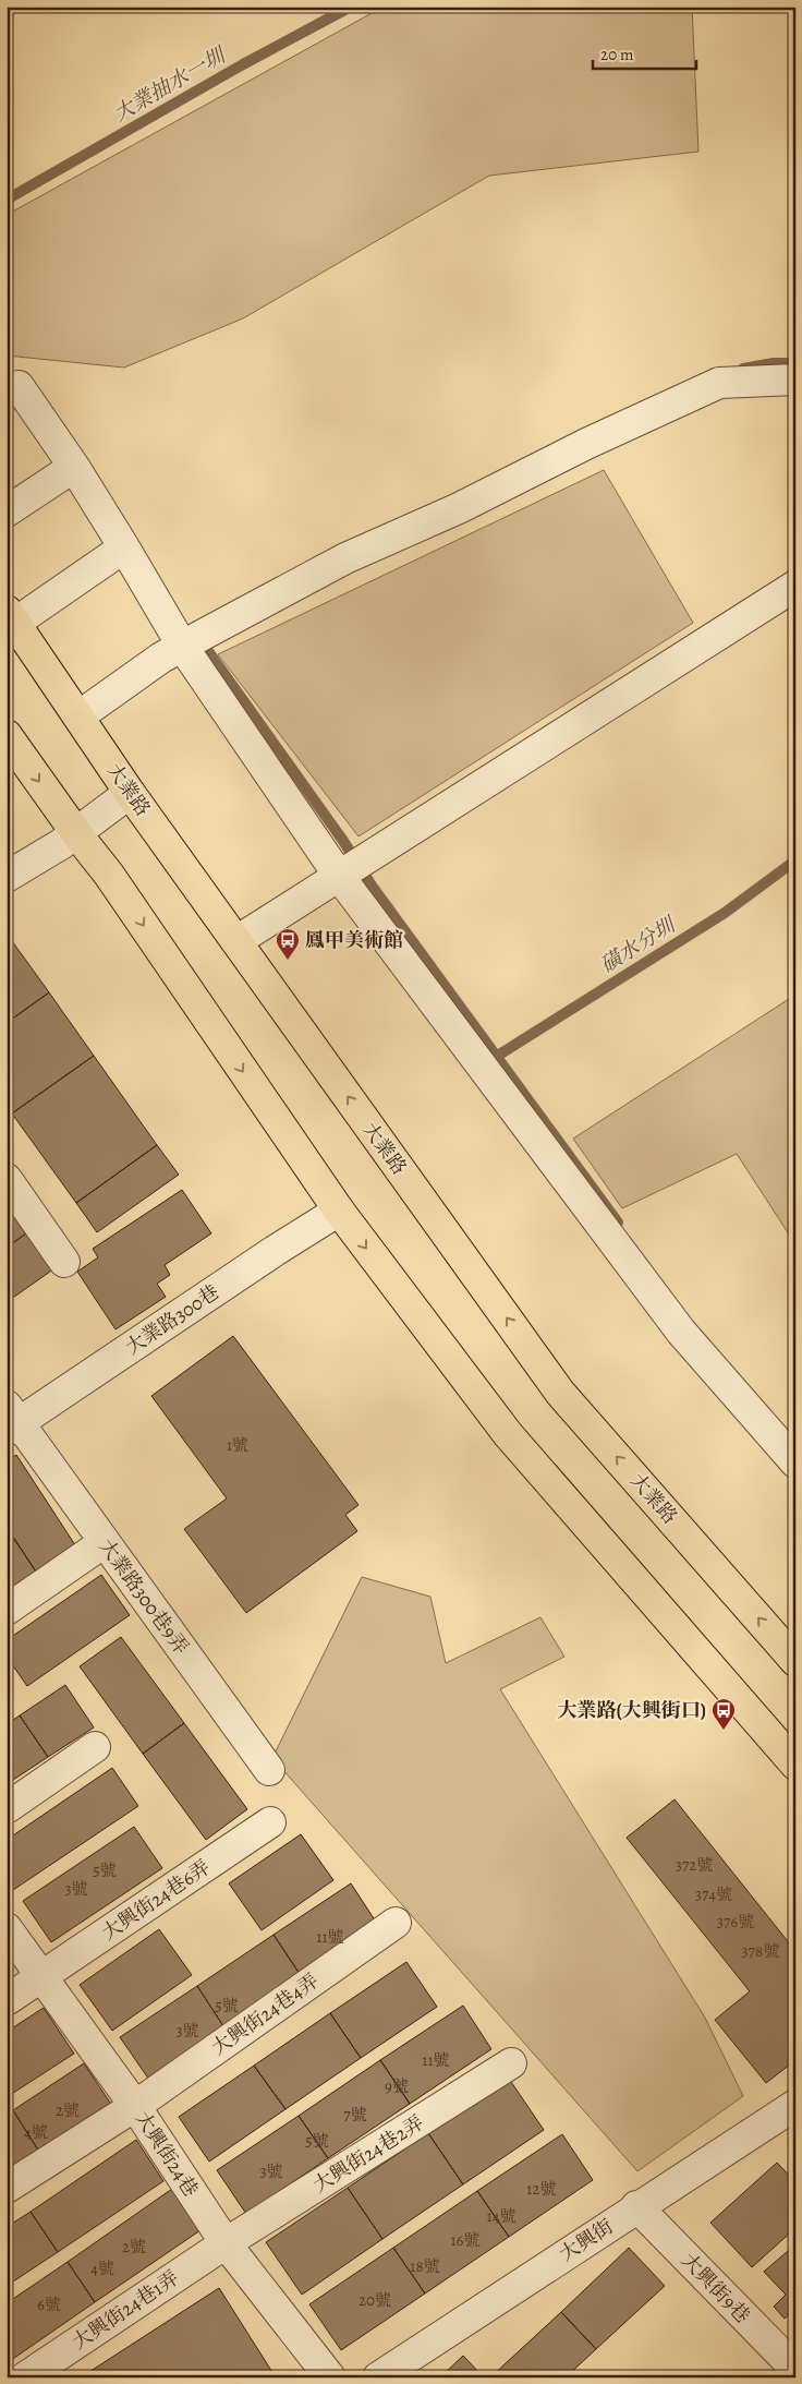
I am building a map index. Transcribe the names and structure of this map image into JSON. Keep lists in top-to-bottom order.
{
  "streets": {
    "main road": ["大業路"],
    "street": [
      "大業路300巷",
      "大業路300巷9弄",
      "大興街24巷6弄",
      "大興街24巷4弄",
      "大興街24巷",
      "大興街24巷2弄",
      "大興街",
      "大興街9巷",
      "大興街24巷1弄"
    ]
  },
  "crossings": [
    ["大業路300巷", "大業路300巷9弄"],
    ["大興街24巷6弄", "大興街24巷"],
    ["大興街24巷4弄", "大興街24巷"],
    ["大興街24巷", "大興街24巷2弄"],
    ["大興街24巷", "大興街24巷1弄"],
    ["大興街24巷2弄", "大興街24巷1弄"],
    ["大興街", "大興街9巷"]
  ],
  "water": ["大業抽水一圳", "磺水分圳"],
  "places": {
    "bus stop": ["鳳甲美術館", "大業路(大興街口)"]
  },
  "house_numbers": [
    "1號",
    "372號",
    "5號",
    "3號",
    "374號",
    "376號",
    "11號",
    "378號",
    "5號",
    "3號",
    "11號",
    "9號",
    "2號",
    "7號",
    "4號",
    "5號",
    "3號",
    "12號",
    "14號",
    "16號",
    "2號",
    "18號",
    "4號",
    "20號",
    "6號"
  ],
  "scale_bar": "20 m"
}
